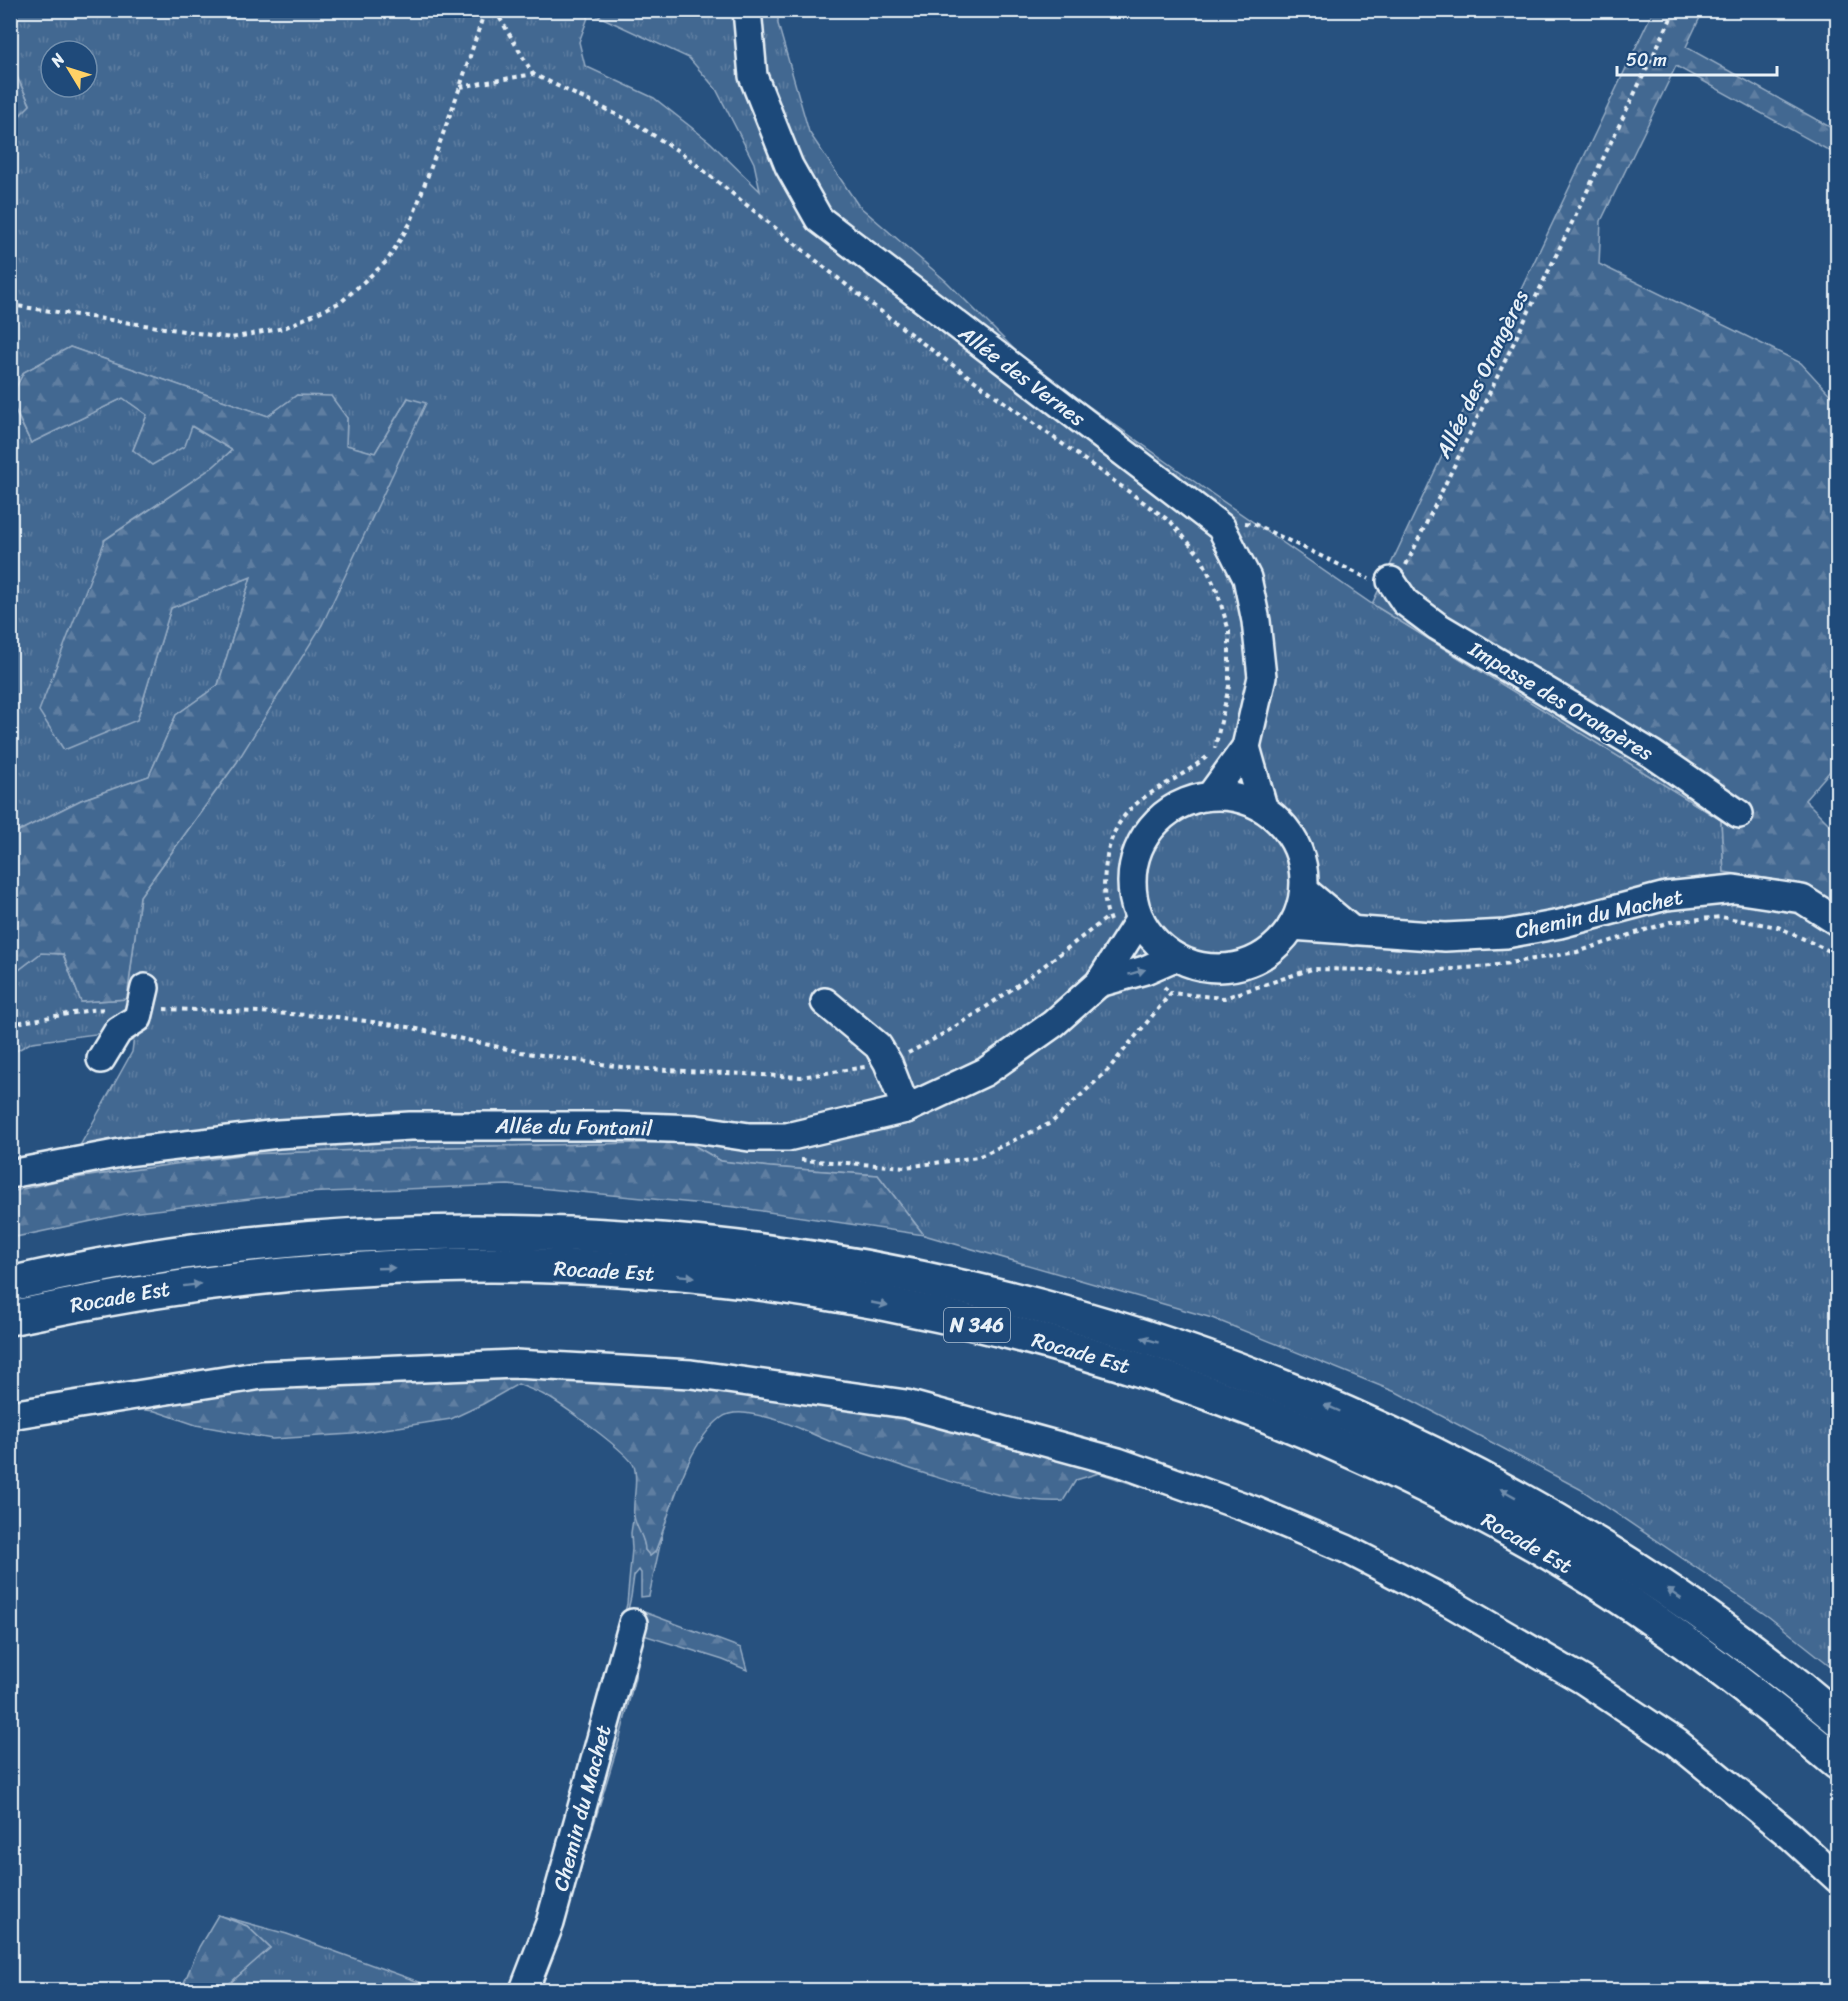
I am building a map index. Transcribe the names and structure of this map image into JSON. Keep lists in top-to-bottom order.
{
  "streets": {
    "highway": ["Rocade Est", "N 346"],
    "street": [
      "Allée des Vernes",
      "Impasse des Orangères",
      "Chemin du Machet",
      "Allée du Fontanil"
    ],
    "path": ["Allée des Orangères"]
  },
  "crossings": [
    ["Allée des Orangères", "Impasse des Orangères"],
    ["Allée des Vernes", "Chemin du Machet"],
    ["Allée des Vernes", "Allée du Fontanil"],
    ["Chemin du Machet", "Allée du Fontanil"]
  ],
  "scale_bar": "50 m",
  "north": "top left"
}
